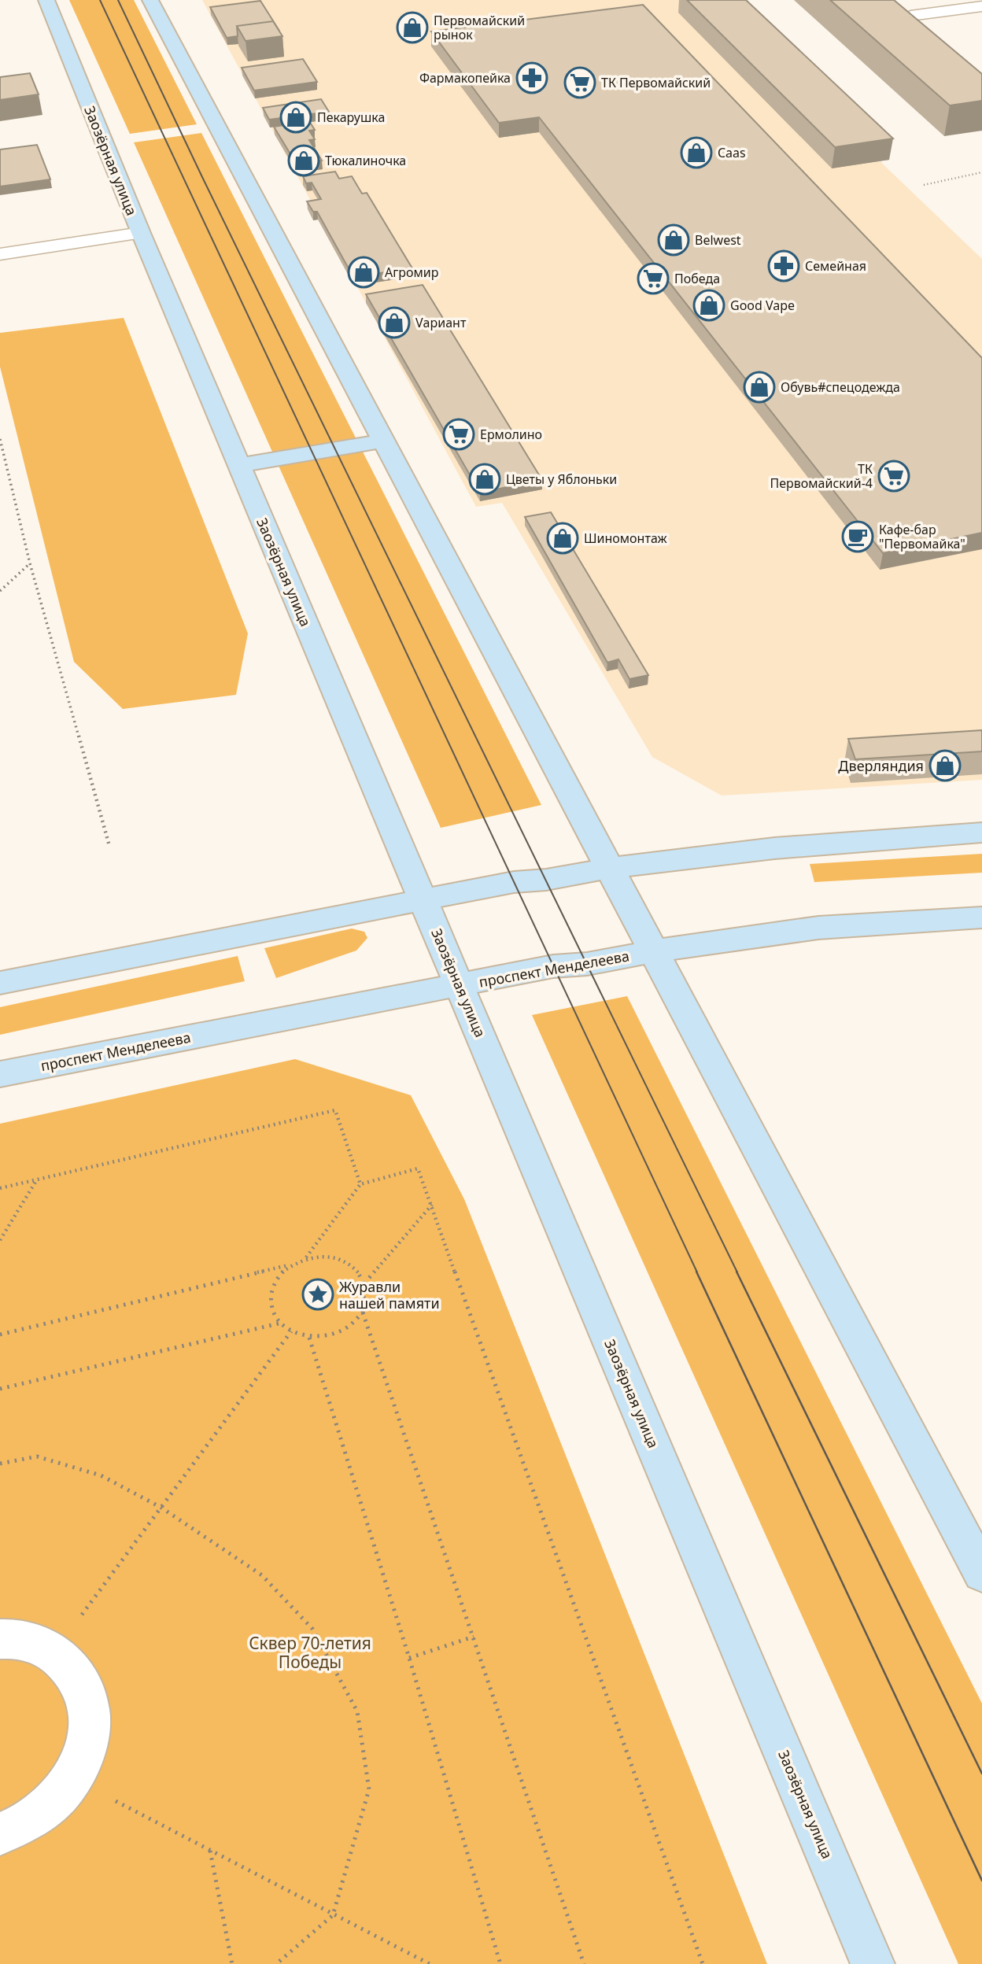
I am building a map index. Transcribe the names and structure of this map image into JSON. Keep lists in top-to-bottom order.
{
  "streets": {
    "main road": ["Заозёрная улица", "проспект Менделеева"]
  },
  "crossings": [
    ["Заозёрная улица", "проспект Менделеева"]
  ],
  "parks": ["Сквер 70-летия Победы"],
  "places": {
    "shop": [
      "Первомайский рынок",
      "Пекарушка",
      "Caas",
      "Тюкалиночка",
      "Belwest",
      "Агромир",
      "Good Vape",
      "Vариант",
      "Обувь#спецодежда",
      "Цветы у Яблоньки",
      "Шиномонтаж",
      "Дверляндия"
    ],
    "pharmacy": ["Фармакопейка", "Семейная"],
    "supermarket": [
      "ТК Первомайский",
      "Победа",
      "Ермолино",
      "ТК Первомайский-4"
    ],
    "cafe": ["Кафе-бар \"Первомайка\""],
    "place": ["Журавли нашей памяти"]
  }
}
